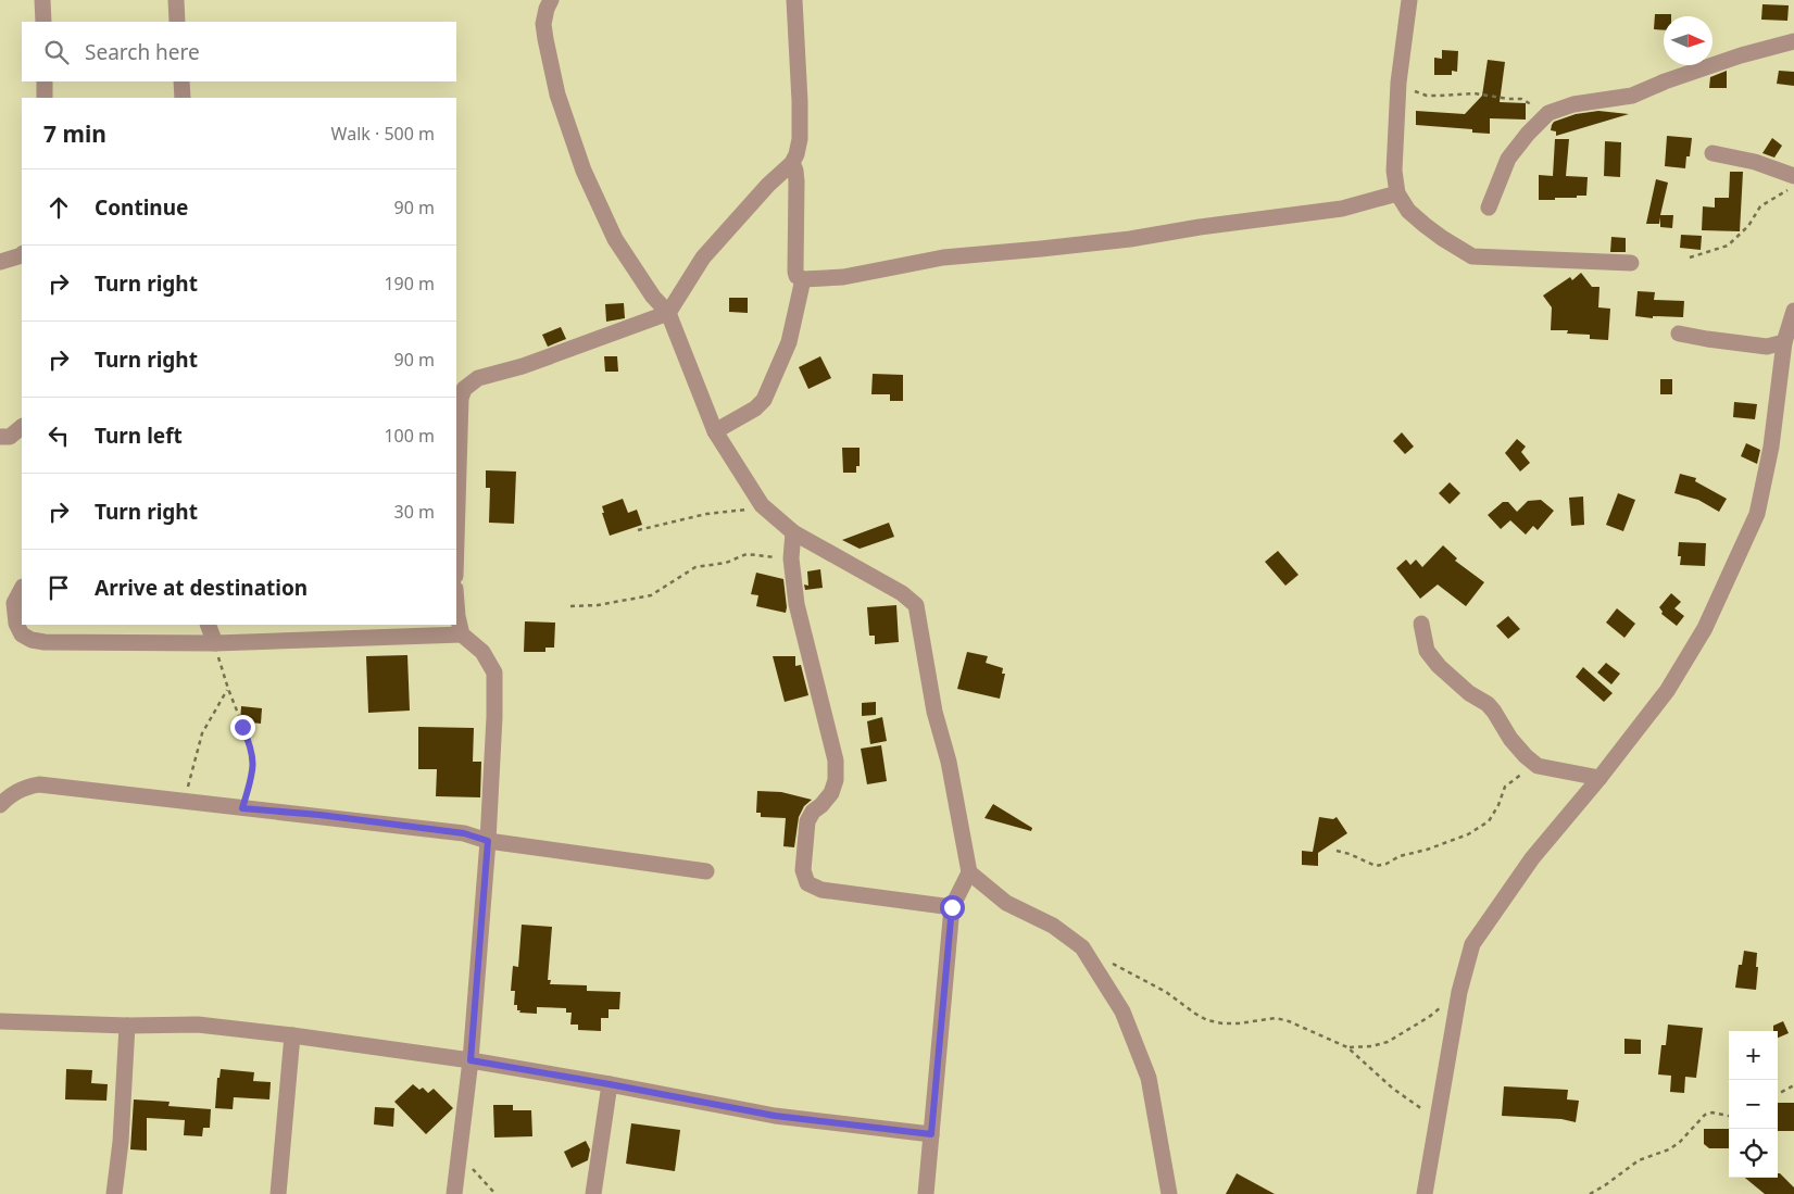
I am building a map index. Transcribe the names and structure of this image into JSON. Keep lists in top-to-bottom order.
{
  "north": "right",
  "page": {
    "search": "Search here",
    "heading": ["7 min", "Walk · 500 m"],
    "list": [
      ["Continue", "90 m"],
      ["Turn right", "190 m"],
      ["Turn right", "90 m"],
      ["Turn left", "100 m"],
      ["Turn right", "30 m"],
      "Arrive at destination"
    ],
    "map_buttons": ["+", "−"]
  }
}
